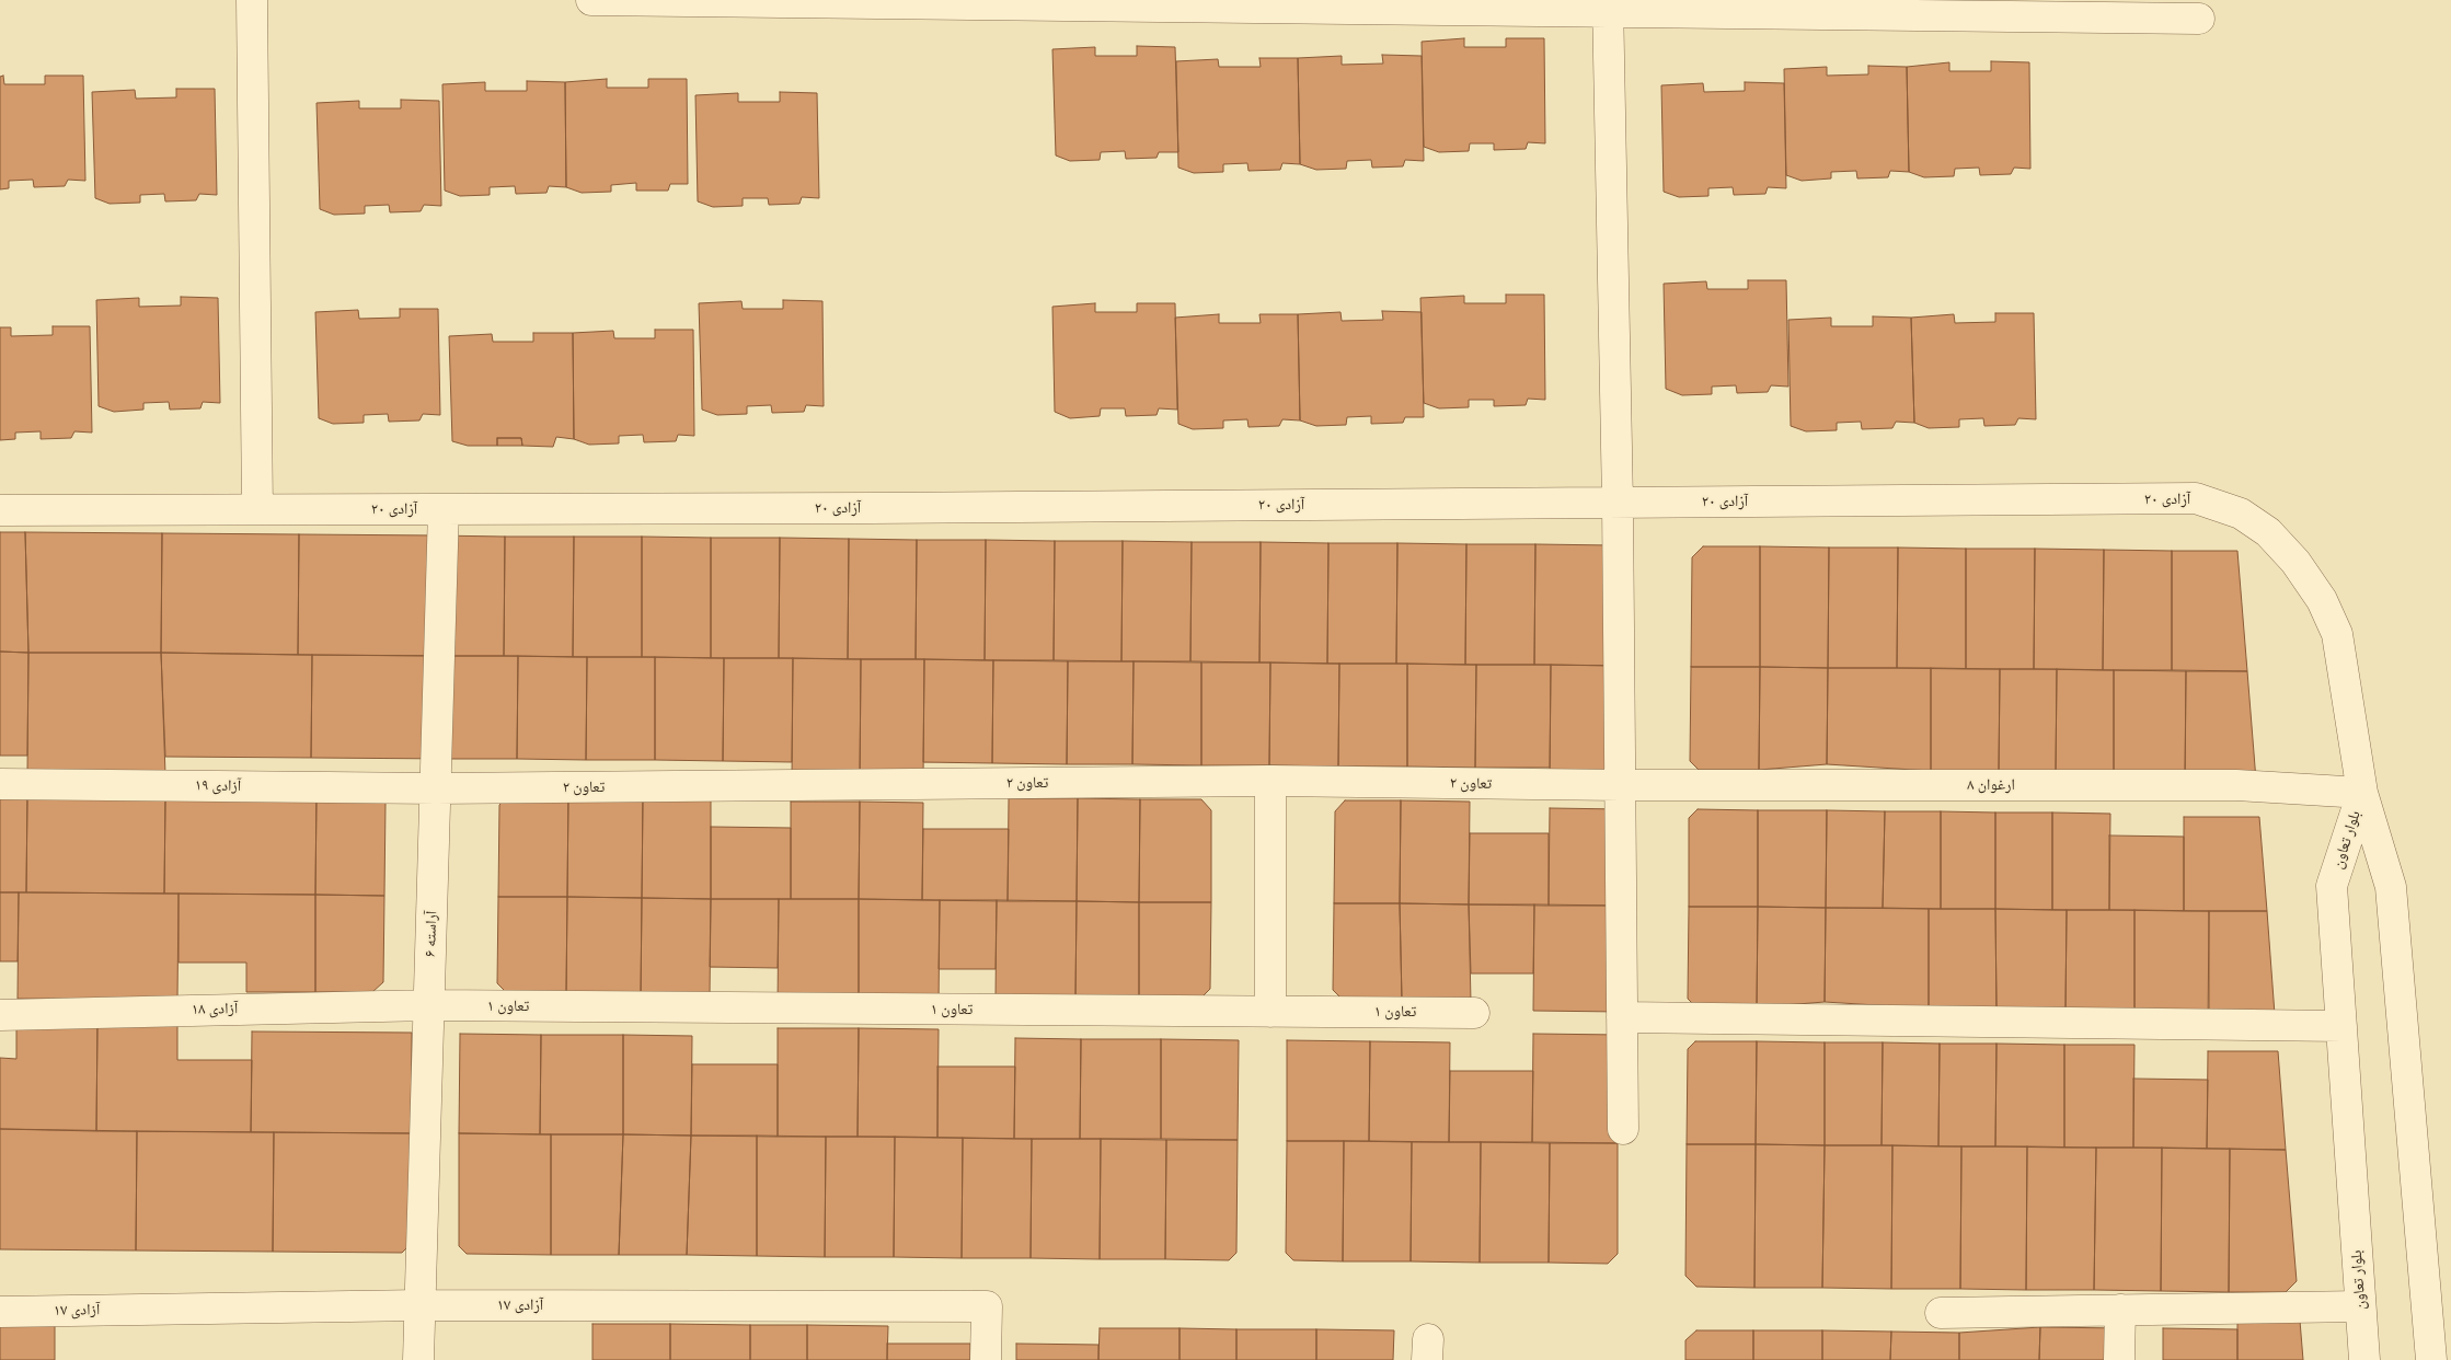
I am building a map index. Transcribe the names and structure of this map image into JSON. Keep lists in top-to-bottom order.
{
  "streets": {
    "street": [
      "آزادی ۲۰",
      "تعاون ۲",
      "ارغوان ۸",
      "آزادی ۱۹",
      "بلوار تعاون",
      "آراسته ۶",
      "تعاون ۱",
      "آزادی ۱۸",
      "آزادی ۱۷"
    ]
  },
  "crossings": [
    ["آزادی ۲۰", "ارغوان ۸"],
    ["آزادی ۲۰", "بلوار تعاون"],
    ["آزادی ۲۰", "آراسته ۶"],
    ["تعاون ۲", "ارغوان ۸"],
    ["تعاون ۲", "آزادی ۱۹"],
    ["تعاون ۲", "آراسته ۶"],
    ["ارغوان ۸", "بلوار تعاون"],
    ["آزادی ۱۹", "آراسته ۶"],
    ["آراسته ۶", "تعاون ۱"],
    ["آراسته ۶", "آزادی ۱۸"],
    ["آراسته ۶", "آزادی ۱۷"],
    ["تعاون ۱", "آزادی ۱۸"]
  ]
}
